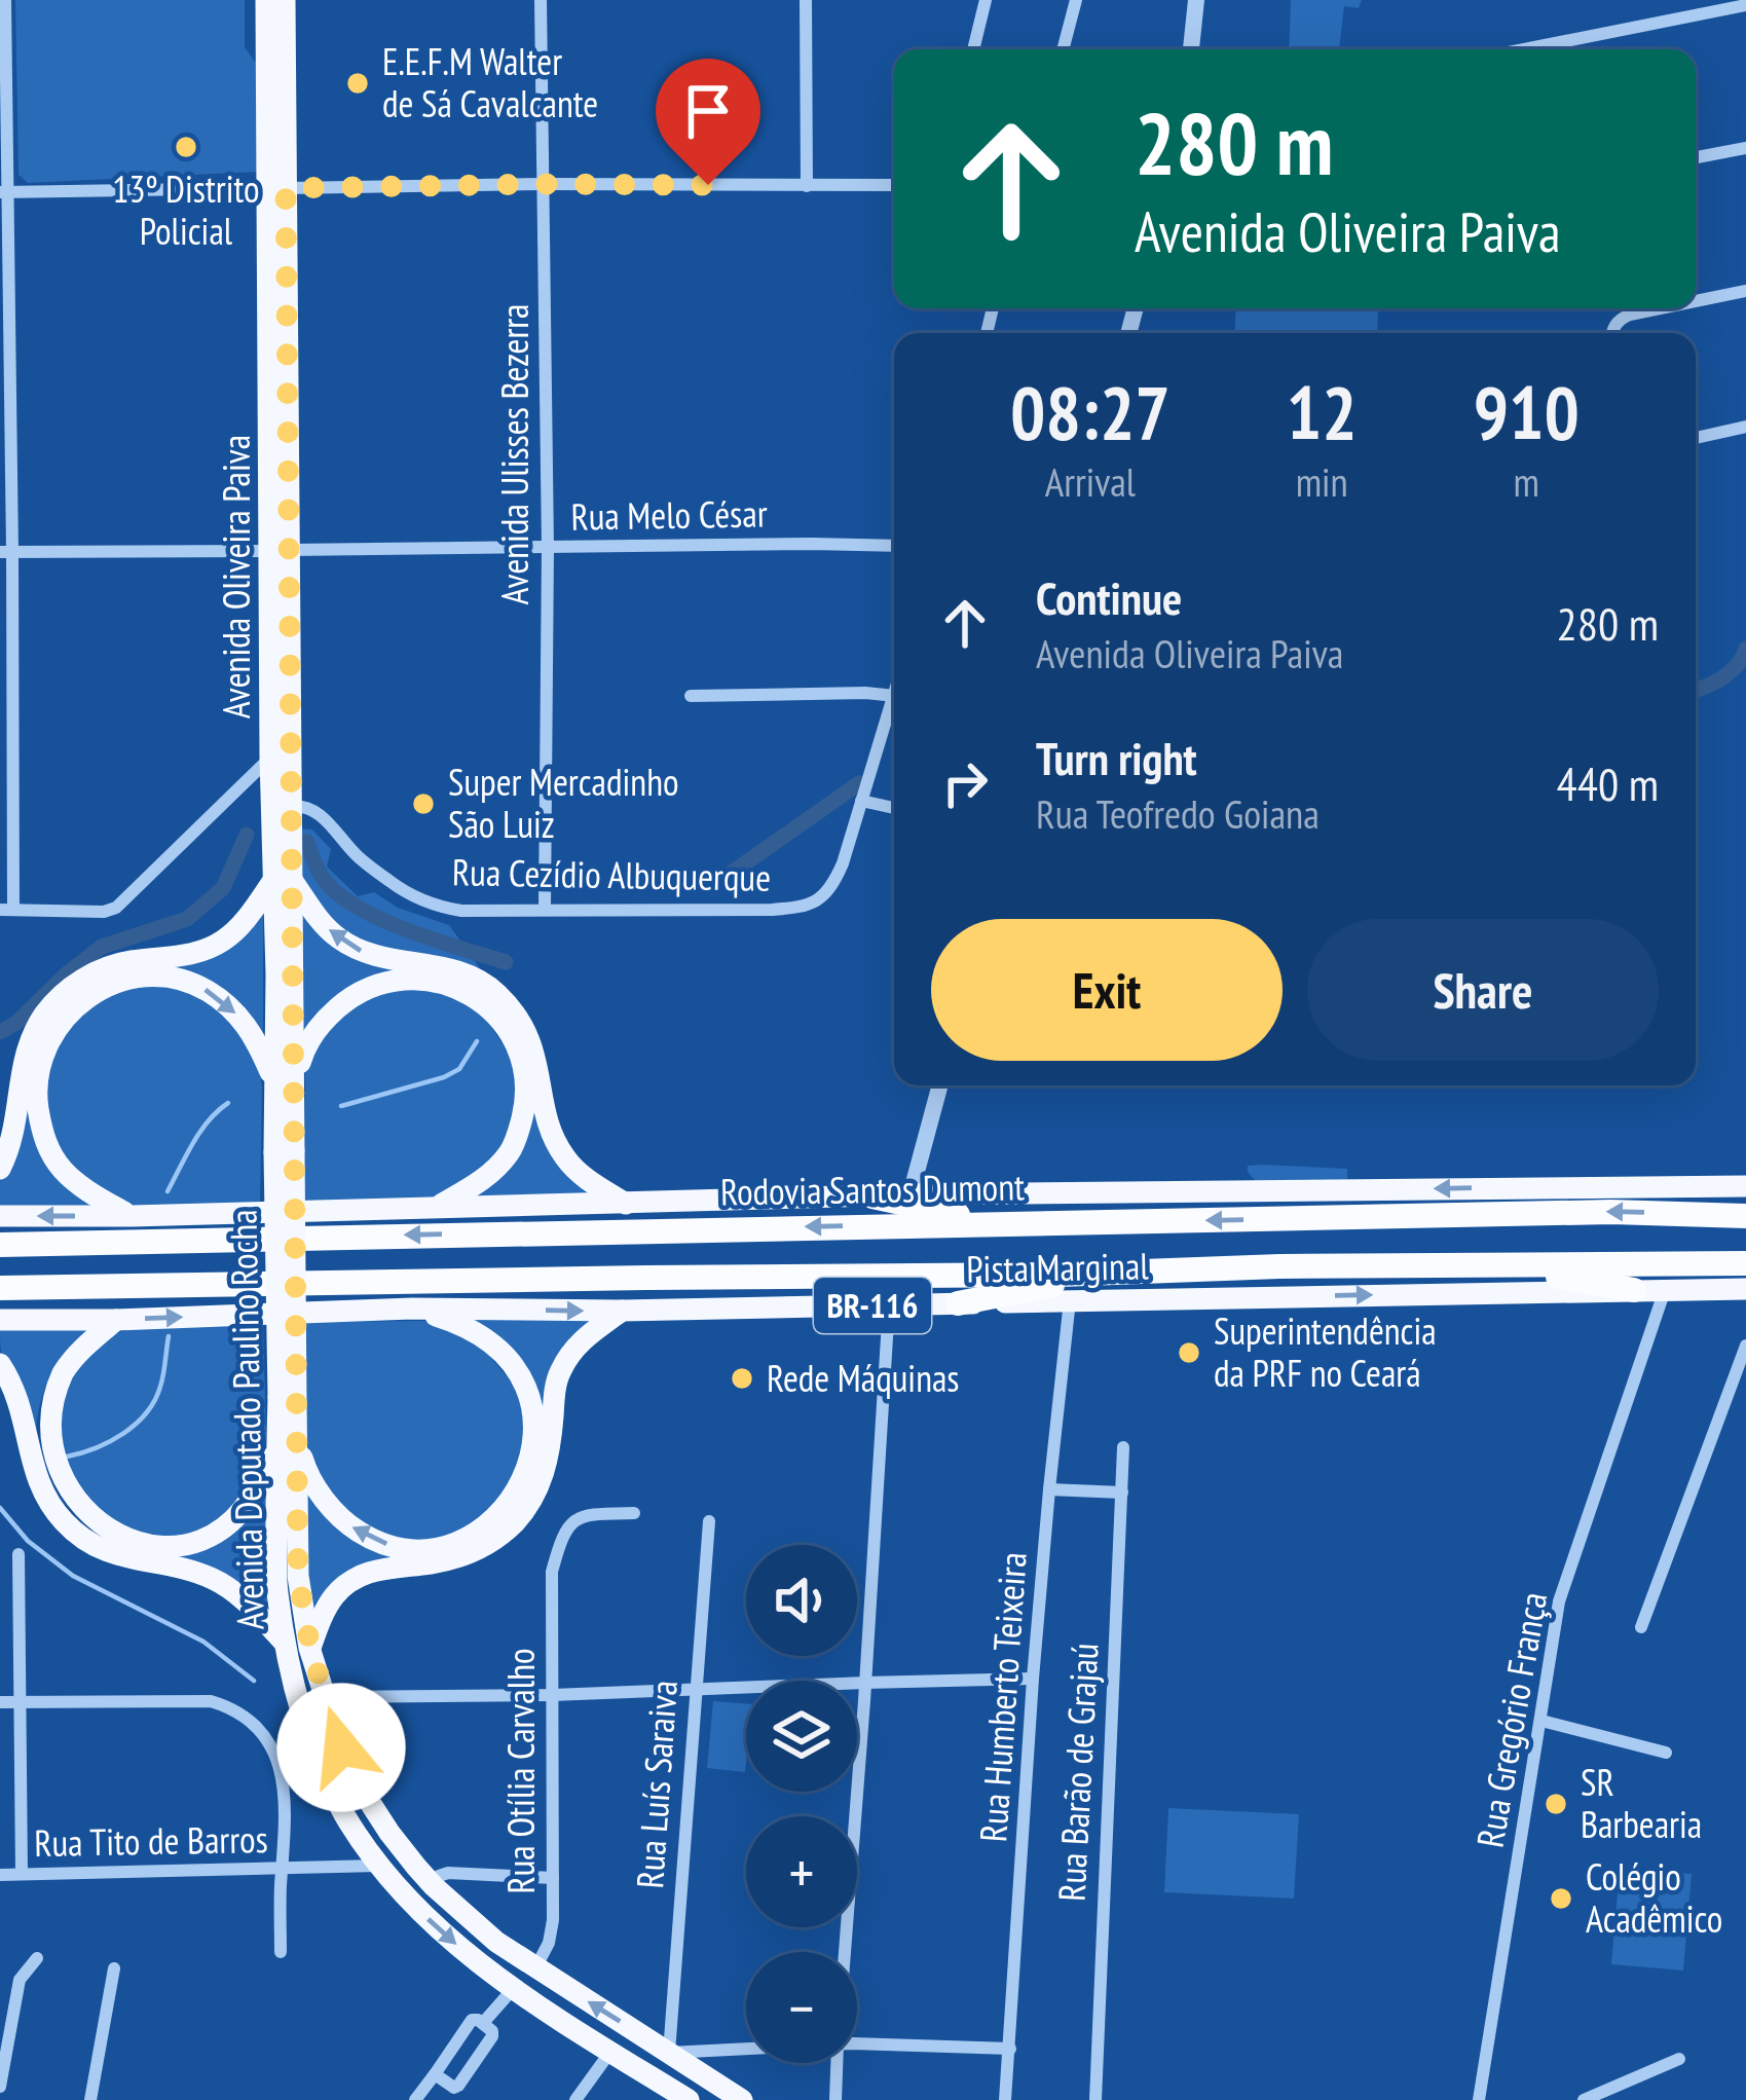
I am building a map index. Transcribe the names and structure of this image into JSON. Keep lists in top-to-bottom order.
{
  "streets": {
    "highway": ["Rodovia Santos Dumont", "BR-116"],
    "main road": ["Avenida Oliveira Paiva", "Pista Marginal", "Avenida Deputado Paulino Rocha"],
    "street": [
      "Avenida Ulisses Bezerra",
      "Rua Melo César",
      "Rua Cezídio Albuquerque",
      "Rua Humberto Teixeira",
      "Rua Gregório França",
      "Rua Otília Carvalho",
      "Rua Barão de Grajaú",
      "Rua Luís Saraiva",
      "Rua Tito de Barros"
    ]
  },
  "crossings": [
    ["Avenida Ulisses Bezerra", "Rua Melo César"],
    ["Avenida Ulisses Bezerra", "Rua Cezídio Albuquerque"],
    ["Rua Melo César", "Avenida Oliveira Paiva"],
    ["Avenida Oliveira Paiva", "Rua Cezídio Albuquerque"],
    ["Avenida Oliveira Paiva", "Avenida Deputado Paulino Rocha"],
    ["Pista Marginal", "Rua Humberto Teixeira"],
    ["Pista Marginal", "Rua Gregório França"],
    ["Avenida Deputado Paulino Rocha", "Rua Otília Carvalho"],
    ["Avenida Deputado Paulino Rocha", "Rua Luís Saraiva"],
    ["Avenida Deputado Paulino Rocha", "Rua Tito de Barros"]
  ],
  "places": [
    "E.E.F.M Walter de Sá Cavalcante",
    "13º Distrito Policial",
    "Super Mercadinho São Luiz",
    "Superintendência da PRF no Ceará",
    "Rede Máquinas",
    "SR Barbearia",
    "Colégio Acadêmico"
  ],
  "page": {
    "turn": ["280 m", "Avenida Oliveira Paiva"],
    "eta": [
      "08:27",
      "Arrival",
      "12",
      "min",
      "910",
      "m"
    ],
    "list": [
      {
        "name": "Continue",
        "note": "Avenida Oliveira Paiva",
        "value": "280 m"
      },
      {
        "name": "Turn right",
        "note": "Rua Teofredo Goiana",
        "value": "440 m"
      }
    ],
    "buttons": ["Exit", "Share"],
    "map_buttons": ["+", "−"]
  }
}
